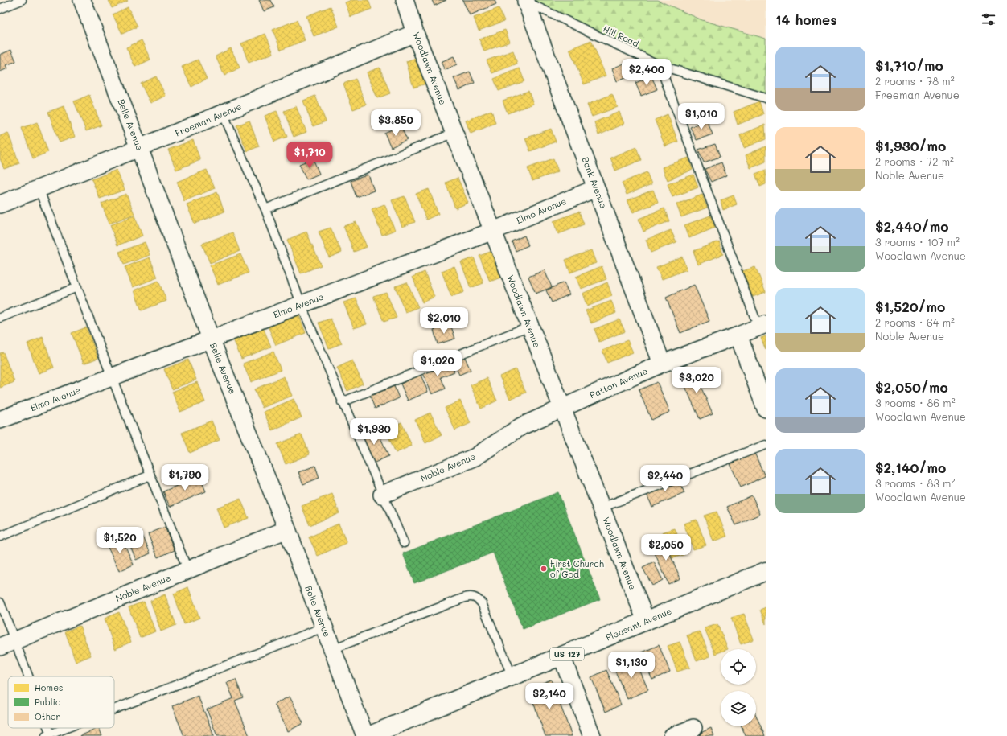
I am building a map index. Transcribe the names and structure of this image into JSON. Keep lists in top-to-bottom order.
{
  "streets": {
    "main road": ["Pleasant Avenue", "US 127"],
    "street": [
      "Woodlawn Avenue",
      "Freeman Avenue",
      "Belle Avenue",
      "Bank Avenue",
      "Elmo Avenue",
      "Patton Avenue",
      "Noble Avenue"
    ],
    "lane": ["Hill Road"]
  },
  "crossings": [
    ["Hill Road", "Bank Avenue"],
    ["Woodlawn Avenue", "Freeman Avenue"],
    ["Woodlawn Avenue", "Elmo Avenue"],
    ["Woodlawn Avenue", "Patton Avenue"],
    ["Woodlawn Avenue", "Noble Avenue"],
    ["Woodlawn Avenue", "Pleasant Avenue"],
    ["Freeman Avenue", "Belle Avenue"],
    ["Belle Avenue", "Elmo Avenue"],
    ["Belle Avenue", "Noble Avenue"],
    ["Bank Avenue", "Elmo Avenue"],
    ["Bank Avenue", "Patton Avenue"],
    ["Patton Avenue", "Noble Avenue"]
  ],
  "places": ["First Church of God"],
  "legend": ["Homes", "Public", "Other"],
  "page": {
    "heading": "14 homes",
    "list": [
      {
        "name": "$1,710/mo",
        "note": "2 rooms · 78 m² · Freeman Avenue"
      },
      {
        "name": "$1,930/mo",
        "note": "2 rooms · 72 m² · Noble Avenue"
      },
      {
        "name": "$2,440/mo",
        "note": "3 rooms · 107 m² · Woodlawn Avenue"
      },
      {
        "name": "$1,520/mo",
        "note": "2 rooms · 64 m² · Noble Avenue"
      },
      {
        "name": "$2,050/mo",
        "note": "3 rooms · 86 m² · Woodlawn Avenue"
      },
      {
        "name": "$2,140/mo",
        "note": "3 rooms · 83 m² · Woodlawn Avenue"
      }
    ],
    "price": [
      "$2,400",
      "$1,010",
      "$3,850",
      "$1,710",
      "$2,010",
      "$1,020",
      "$3,020",
      "$1,930",
      "$1,790",
      "$2,440",
      "$1,520",
      "$2,050",
      "$1,130",
      "$2,140"
    ]
  }
}
